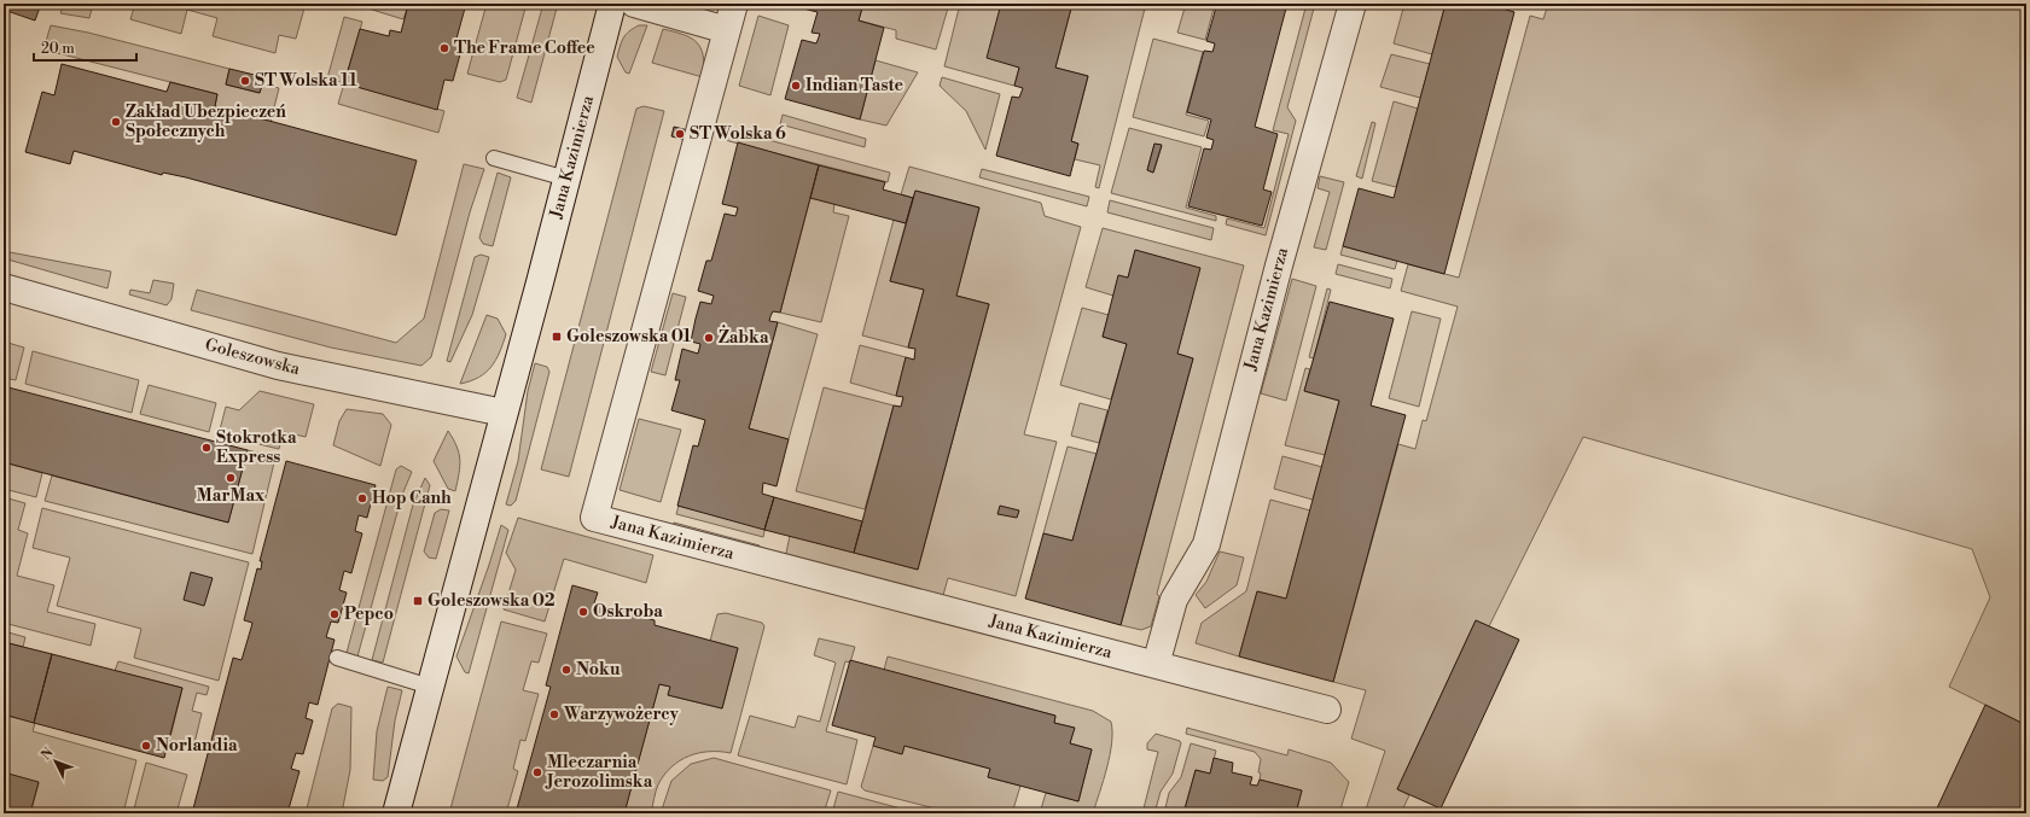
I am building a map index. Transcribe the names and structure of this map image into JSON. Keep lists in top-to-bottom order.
{
  "streets": {
    "street": ["Jana Kazimierza", "Goleszowska"]
  },
  "crossings": [
    ["Jana Kazimierza", "Goleszowska"]
  ],
  "places": {
    "other": [
      "The Frame Coffee",
      "ST Wolska 11",
      "Indian Taste",
      "Zakład Ubezpieczeń Społecznych",
      "ST Wolska 6",
      "Żabka",
      "Stokrotka Express",
      "MarMax",
      "Hop Canh",
      "Oskroba",
      "Pepco",
      "Noku",
      "Warzywożercy",
      "Norlandia",
      "Mleczarnia Jerozolimska"
    ],
    "transit": ["Goleszowska 01", "Goleszowska 02"]
  },
  "scale_bar": "20 m",
  "north": "top left"
}
